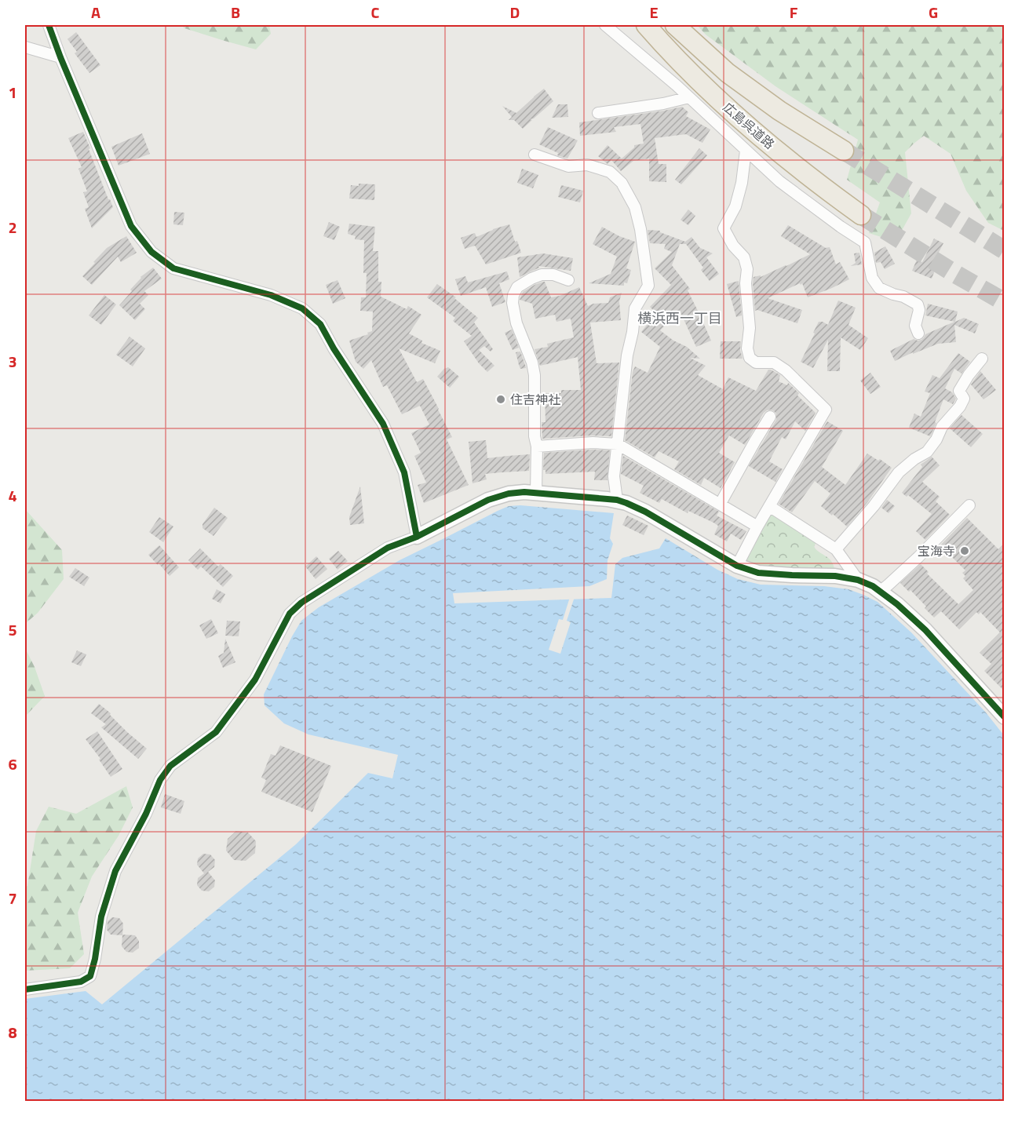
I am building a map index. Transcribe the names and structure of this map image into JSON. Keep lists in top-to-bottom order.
{
  "streets": {
    "highway": ["広島呉道路"]
  },
  "districts": ["横浜西一丁目"],
  "places": ["住吉神社", "宝海寺"],
  "grid": {
    "columns": [
      "A",
      "B",
      "C",
      "D",
      "E",
      "F",
      "G"
    ],
    "rows": [
      "1",
      "2",
      "3",
      "4",
      "5",
      "6",
      "7",
      "8"
    ]
  }
}
